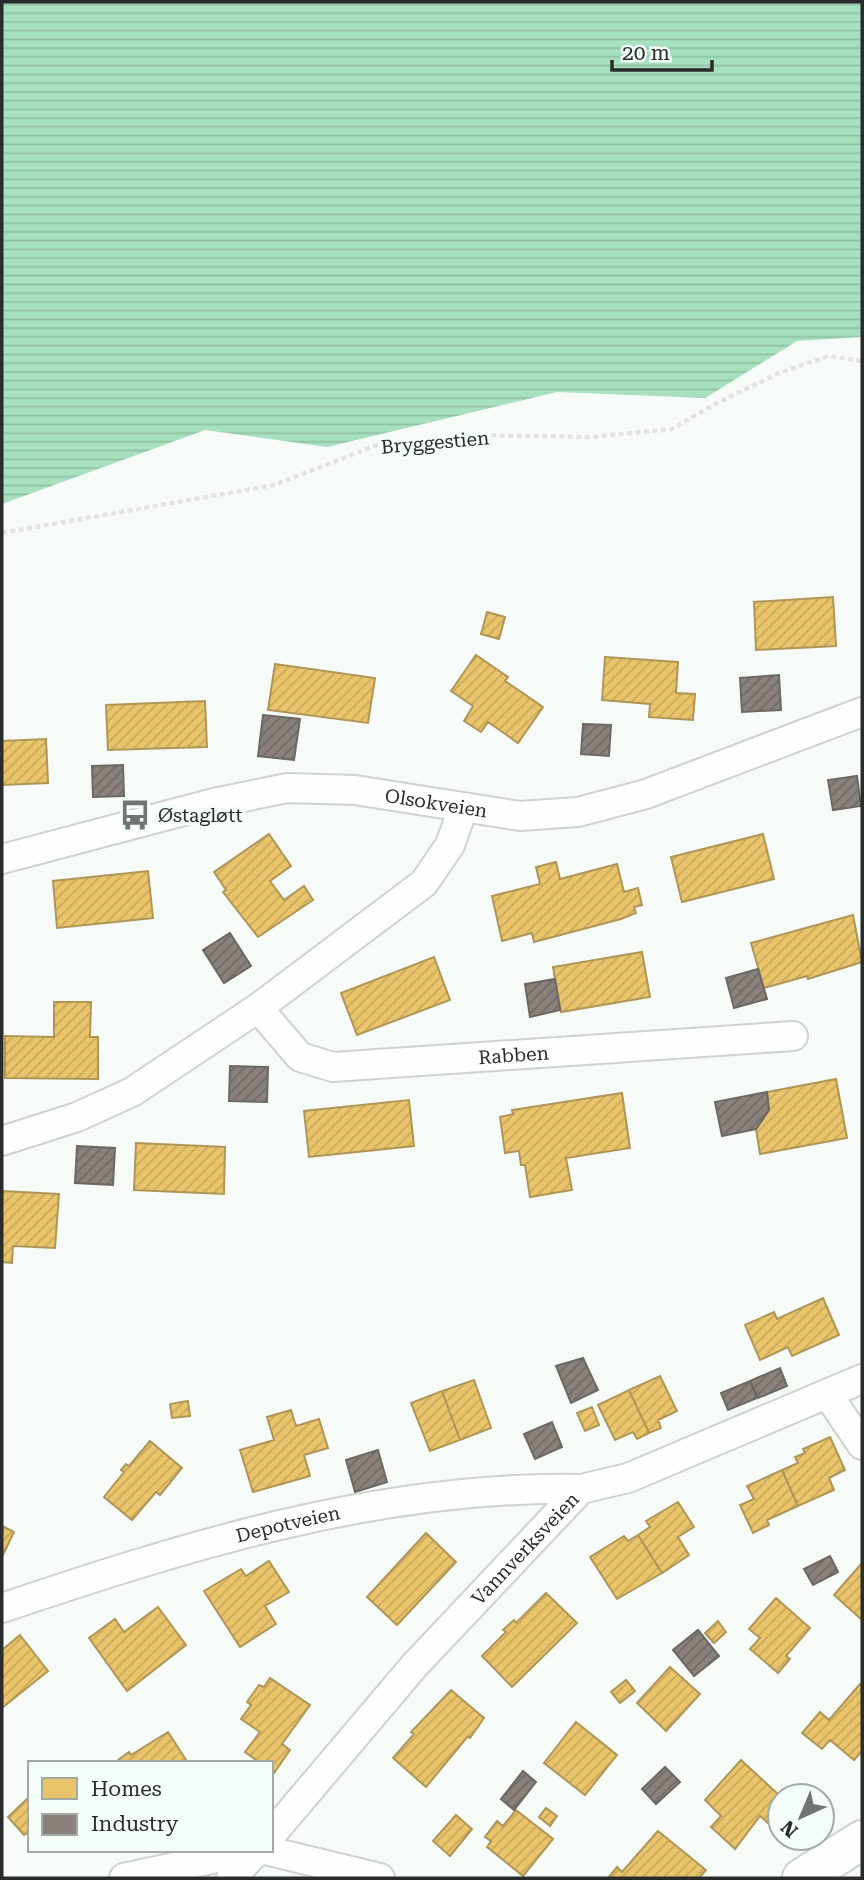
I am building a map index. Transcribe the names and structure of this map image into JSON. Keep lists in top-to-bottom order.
{
  "streets": {
    "street": [
      "Olsokveien",
      "Rabben",
      "Depotveien",
      "Vannverksveien"
    ],
    "path": ["Bryggestien"]
  },
  "crossings": [
    ["Depotveien", "Vannverksveien"]
  ],
  "places": {
    "bus stop": ["Østagløtt"]
  },
  "legend": ["Homes", "Industry"],
  "scale_bar": "20 m",
  "north": "bottom left"
}
